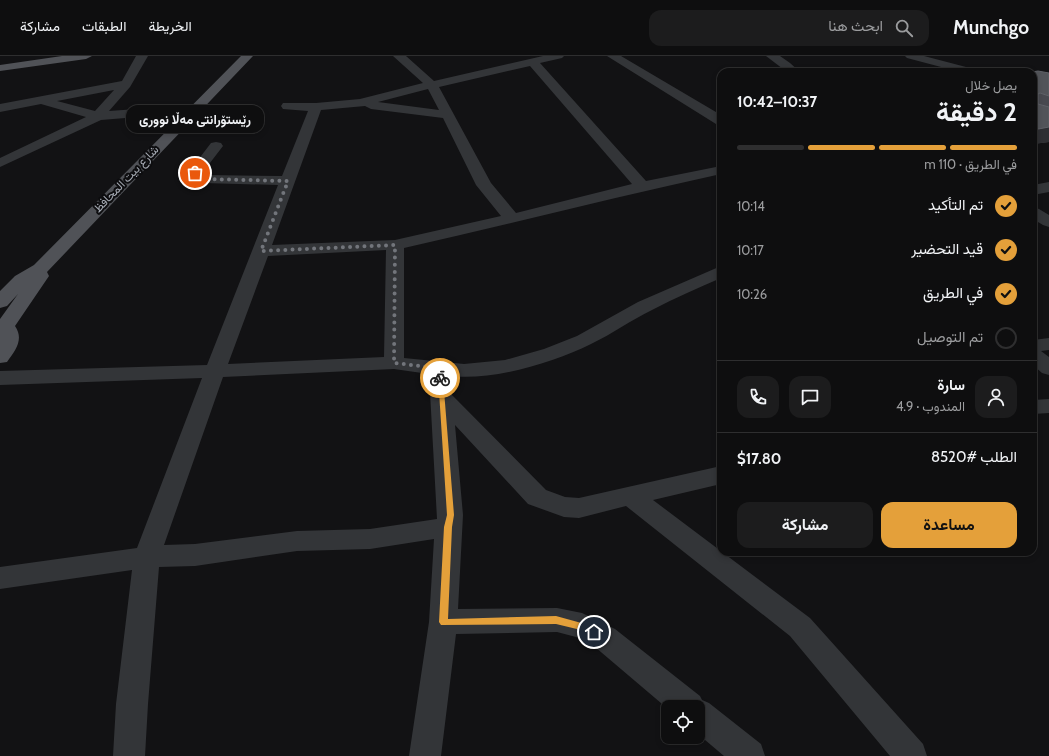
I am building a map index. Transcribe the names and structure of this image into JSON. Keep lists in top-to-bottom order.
{
  "streets": {
    "main road": ["شارع بيت المحافظ"]
  },
  "places": ["رێستۆرانتی مەڵا نووری"],
  "page": {
    "header": "Munchgo",
    "search": "ابحث هنا",
    "nav": ["الخريطة", "الطبقات", "مشاركة"],
    "heading": ["2 دقيقة", "يصل خلال", "10:37–10:42"],
    "panel": [
      "سارة",
      "المندوب · 4.9",
      "الطلب #8520",
      "$17.80"
    ],
    "bubble": "رێستۆرانتی مەڵا نووری",
    "bar": "في الطريق · 110 m",
    "list": [
      ["تم التأكيد", "10:14"],
      ["قيد التحضير", "10:17"],
      ["في الطريق", "10:26"],
      "تم التوصيل"
    ],
    "buttons": ["مساعدة", "مشاركة"]
  }
}
